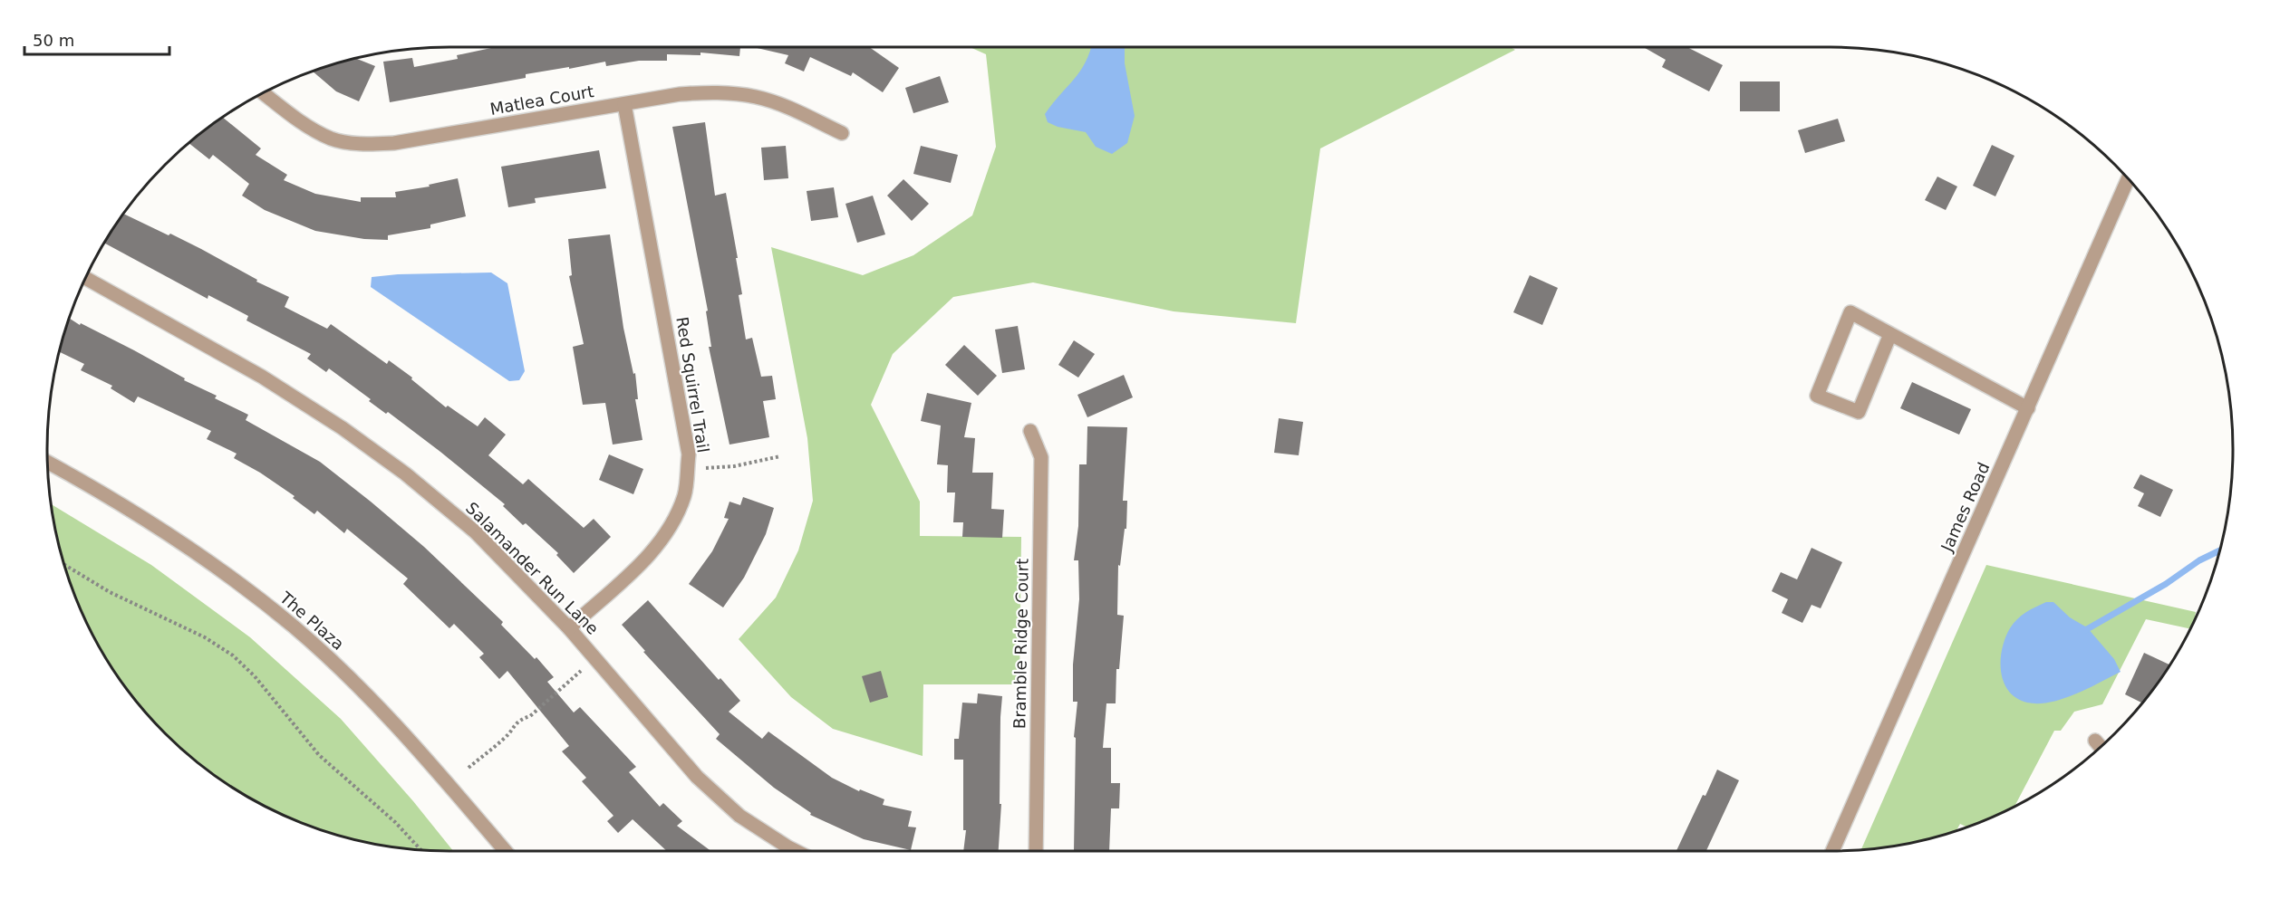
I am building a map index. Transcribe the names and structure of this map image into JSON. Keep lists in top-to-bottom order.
{
  "streets": {
    "street": [
      "Matlea Court",
      "Red Squirrel Trail",
      "James Road",
      "Salamander Run Lane",
      "The Plaza",
      "Bramble Ridge Court"
    ]
  },
  "crossings": [
    ["Matlea Court", "Red Squirrel Trail"],
    ["Red Squirrel Trail", "Salamander Run Lane"]
  ],
  "scale_bar": "50 m"
}
